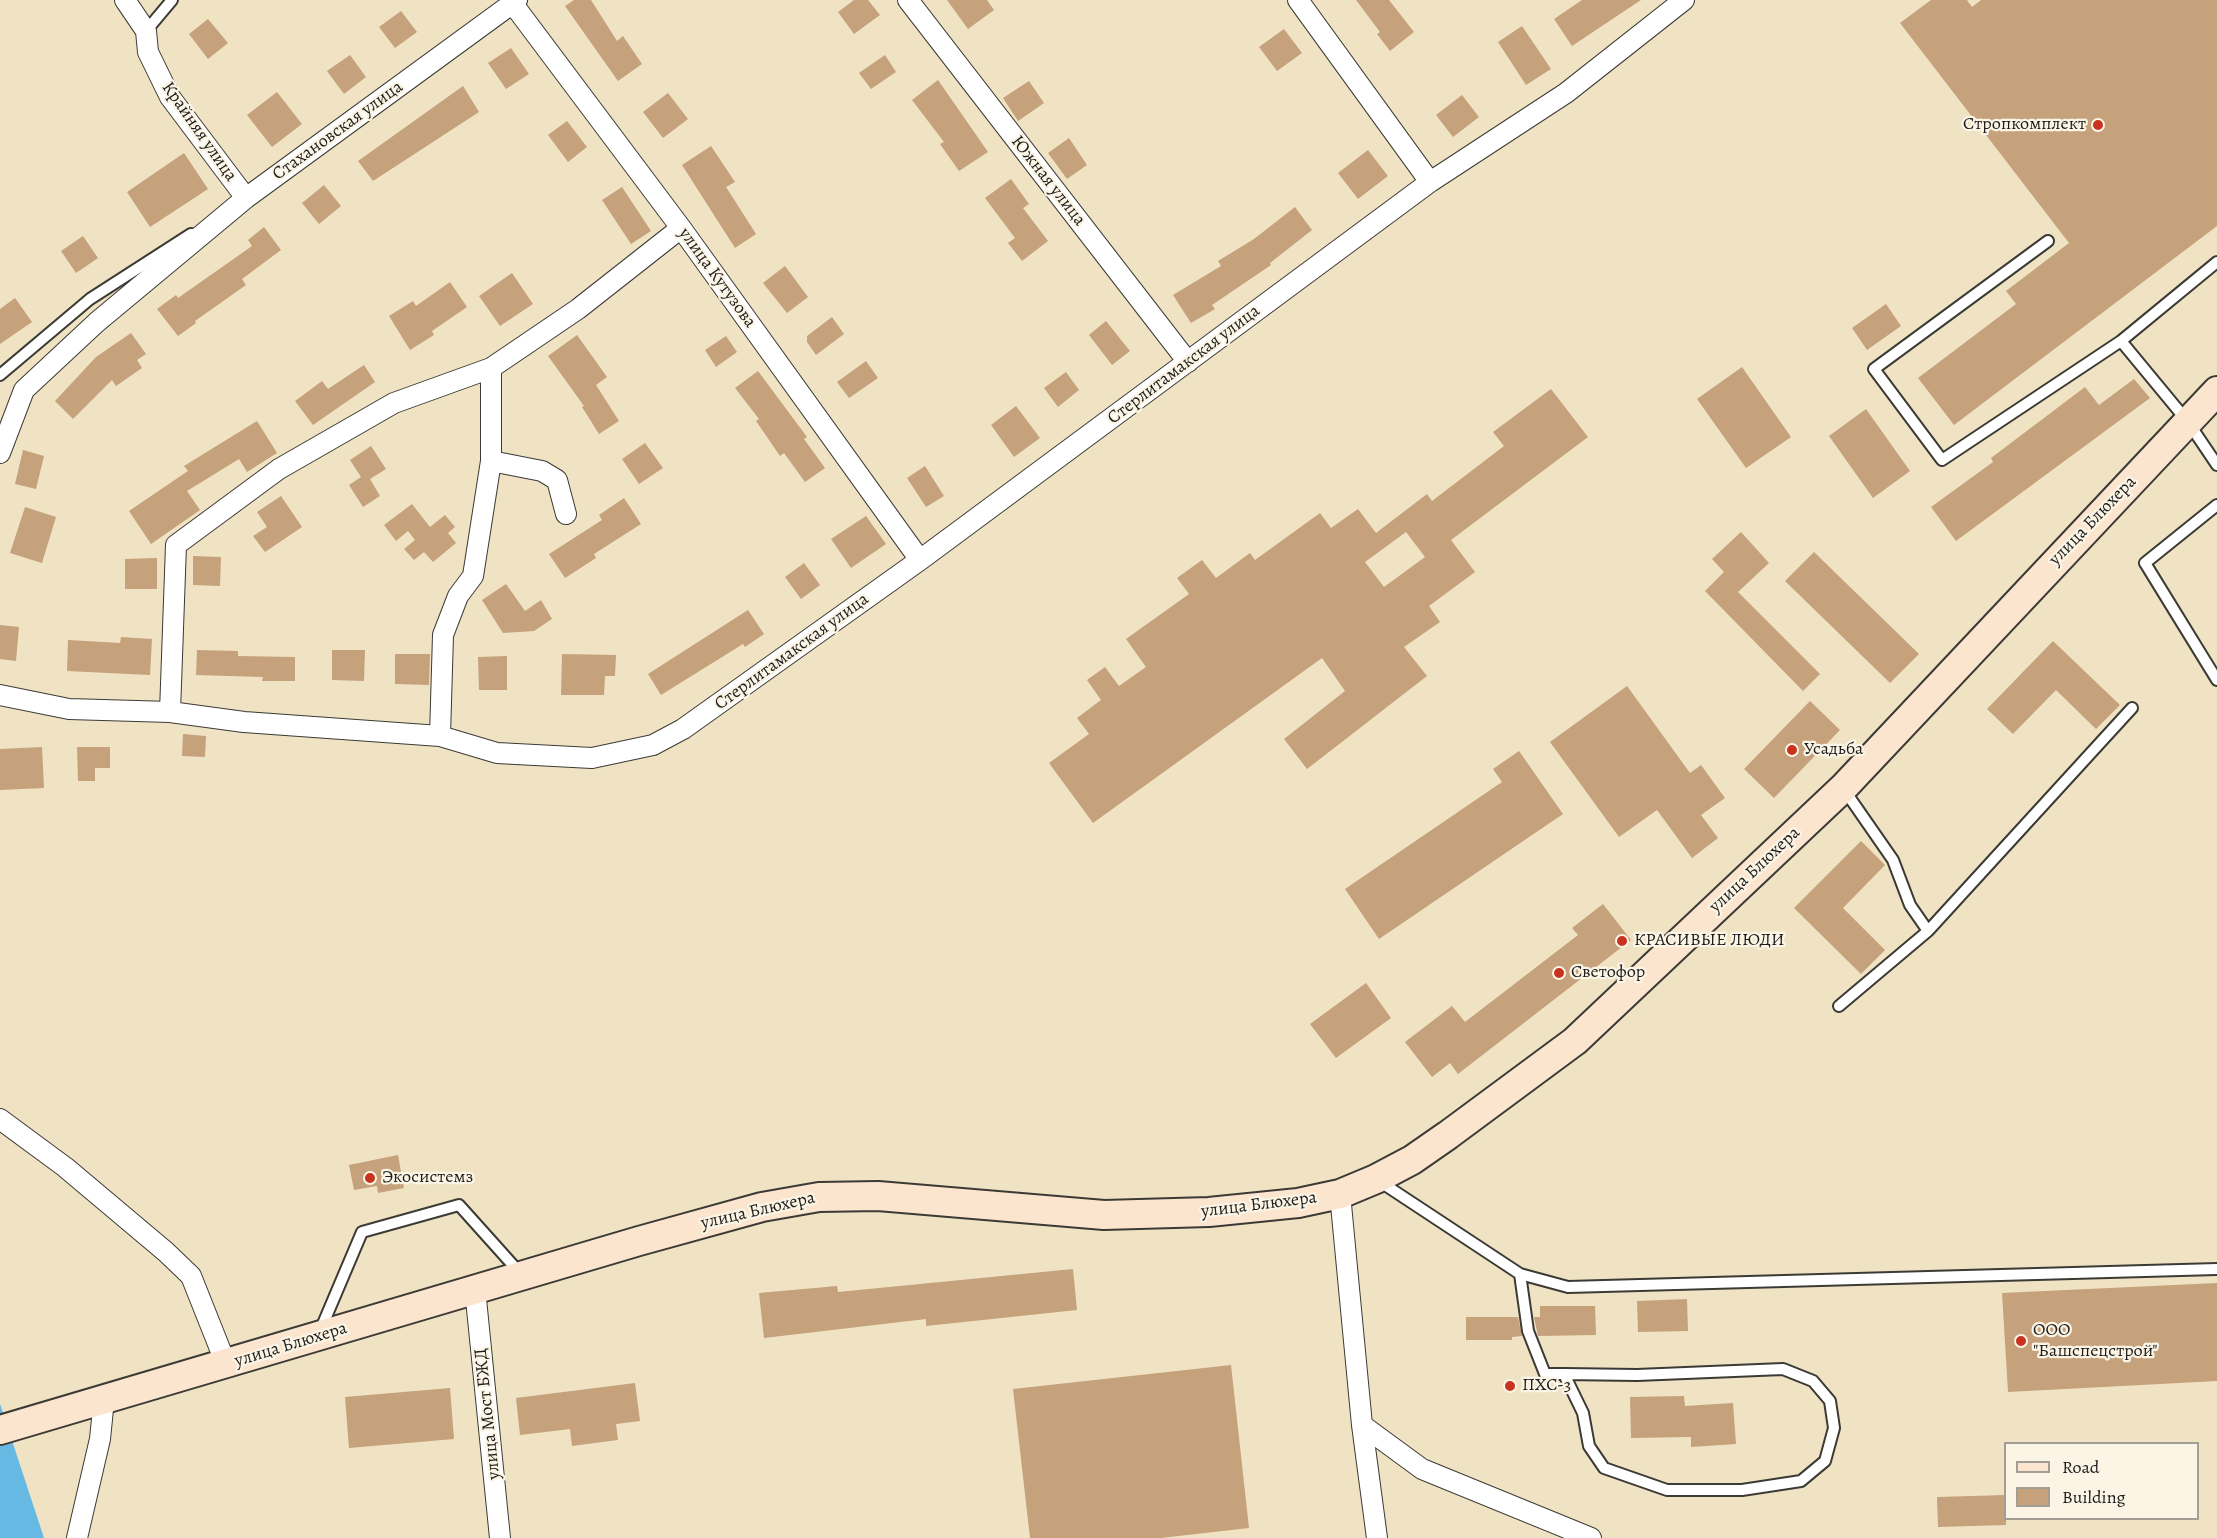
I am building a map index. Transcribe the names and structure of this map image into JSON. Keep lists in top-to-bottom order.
{
  "streets": {
    "main road": ["улица Блюхера"],
    "street": [
      "Стахановская улица",
      "Крайняя улица",
      "Южная улица",
      "улица Кутузова",
      "Стерлитамакская улица",
      "улица Мост БЖД"
    ]
  },
  "crossings": [
    ["Стахановская улица", "Крайняя улица"],
    ["Стахановская улица", "улица Кутузова"],
    ["Южная улица", "Стерлитамакская улица"],
    ["улица Кутузова", "Стерлитамакская улица"],
    ["улица Блюхера", "улица Мост БЖД"]
  ],
  "places": [
    "Стропкомплект",
    "Усадьба",
    "КРАСИВЫЕ ЛЮДИ",
    "Светофор",
    "Экосистемз",
    "ООО \"Башспецстрой\"",
    "ПХС-3"
  ],
  "legend": ["Road", "Building"]
}
